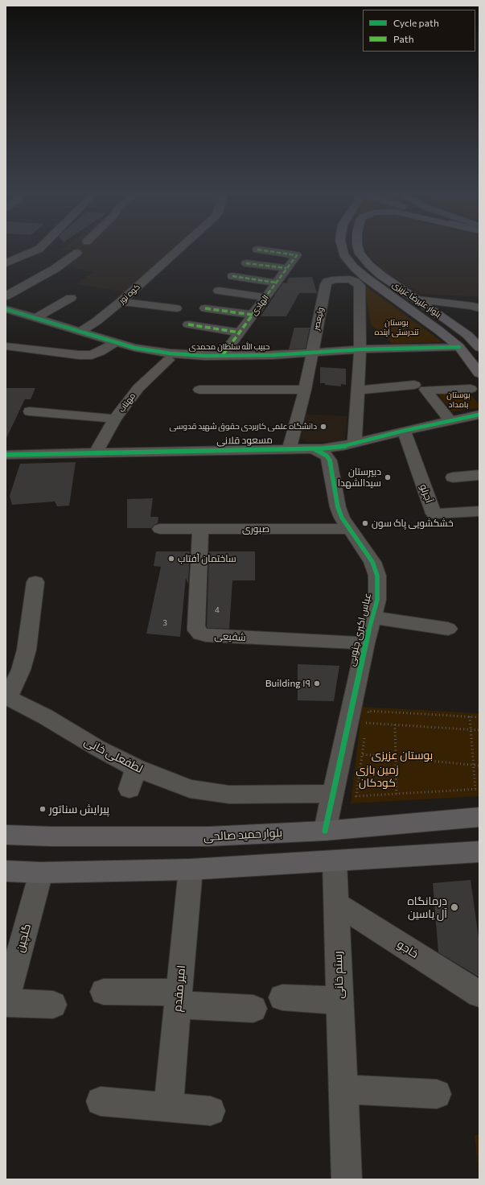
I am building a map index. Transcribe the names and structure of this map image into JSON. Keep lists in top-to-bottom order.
{
  "streets": {
    "main road": ["بلوار علیرضا عزیزی", "بلوار حمید صالحی"],
    "street": [
      "کوه نور",
      "الهادی",
      "ولیعصر",
      "حبیب الله سلطان محمدی",
      "مهتاب",
      "مسعود قلانی",
      "آجرلو",
      "صبوری",
      "عباس اکبری جنوبی",
      "شفیعی",
      "لطفعلی خانی",
      "گلچین",
      "خاجو",
      "رستم خانی",
      "امیر مقدم"
    ]
  },
  "crossings": [
    ["کوه نور", "حبیب الله سلطان محمدی"],
    ["بلوار علیرضا عزیزی", "حبیب الله سلطان محمدی"],
    ["الهادی", "حبیب الله سلطان محمدی"],
    ["ولیعصر", "حبیب الله سلطان محمدی"],
    ["ولیعصر", "مسعود قلانی"],
    ["مهتاب", "مسعود قلانی"],
    ["مسعود قلانی", "آجرلو"],
    ["مسعود قلانی", "عباس اکبری جنوبی"],
    ["صبوری", "عباس اکبری جنوبی"],
    ["صبوری", "شفیعی"],
    ["عباس اکبری جنوبی", "شفیعی"],
    ["عباس اکبری جنوبی", "لطفعلی خانی"],
    ["عباس اکبری جنوبی", "بلوار حمید صالحی"],
    ["خاجو", "رستم خانی"]
  ],
  "parks": [
    "بوستان تندرستی آینده",
    "بوستان بامداد",
    "بوستان عزیزی",
    "زمین بازی کودکان"
  ],
  "places": [
    "دانشگاه علمی کاربردی حقوق شهید قدوسی",
    "دبيرستان سیدالشهدا",
    "خشکشویی پاک سون",
    "ساختمان آفتاب",
    "Building ۱۹",
    "پیرایش سناتور",
    "درمانگاه آل یاسین"
  ],
  "house_numbers": ["4", "3"],
  "legend": ["Cycle path", "Path"]
}
